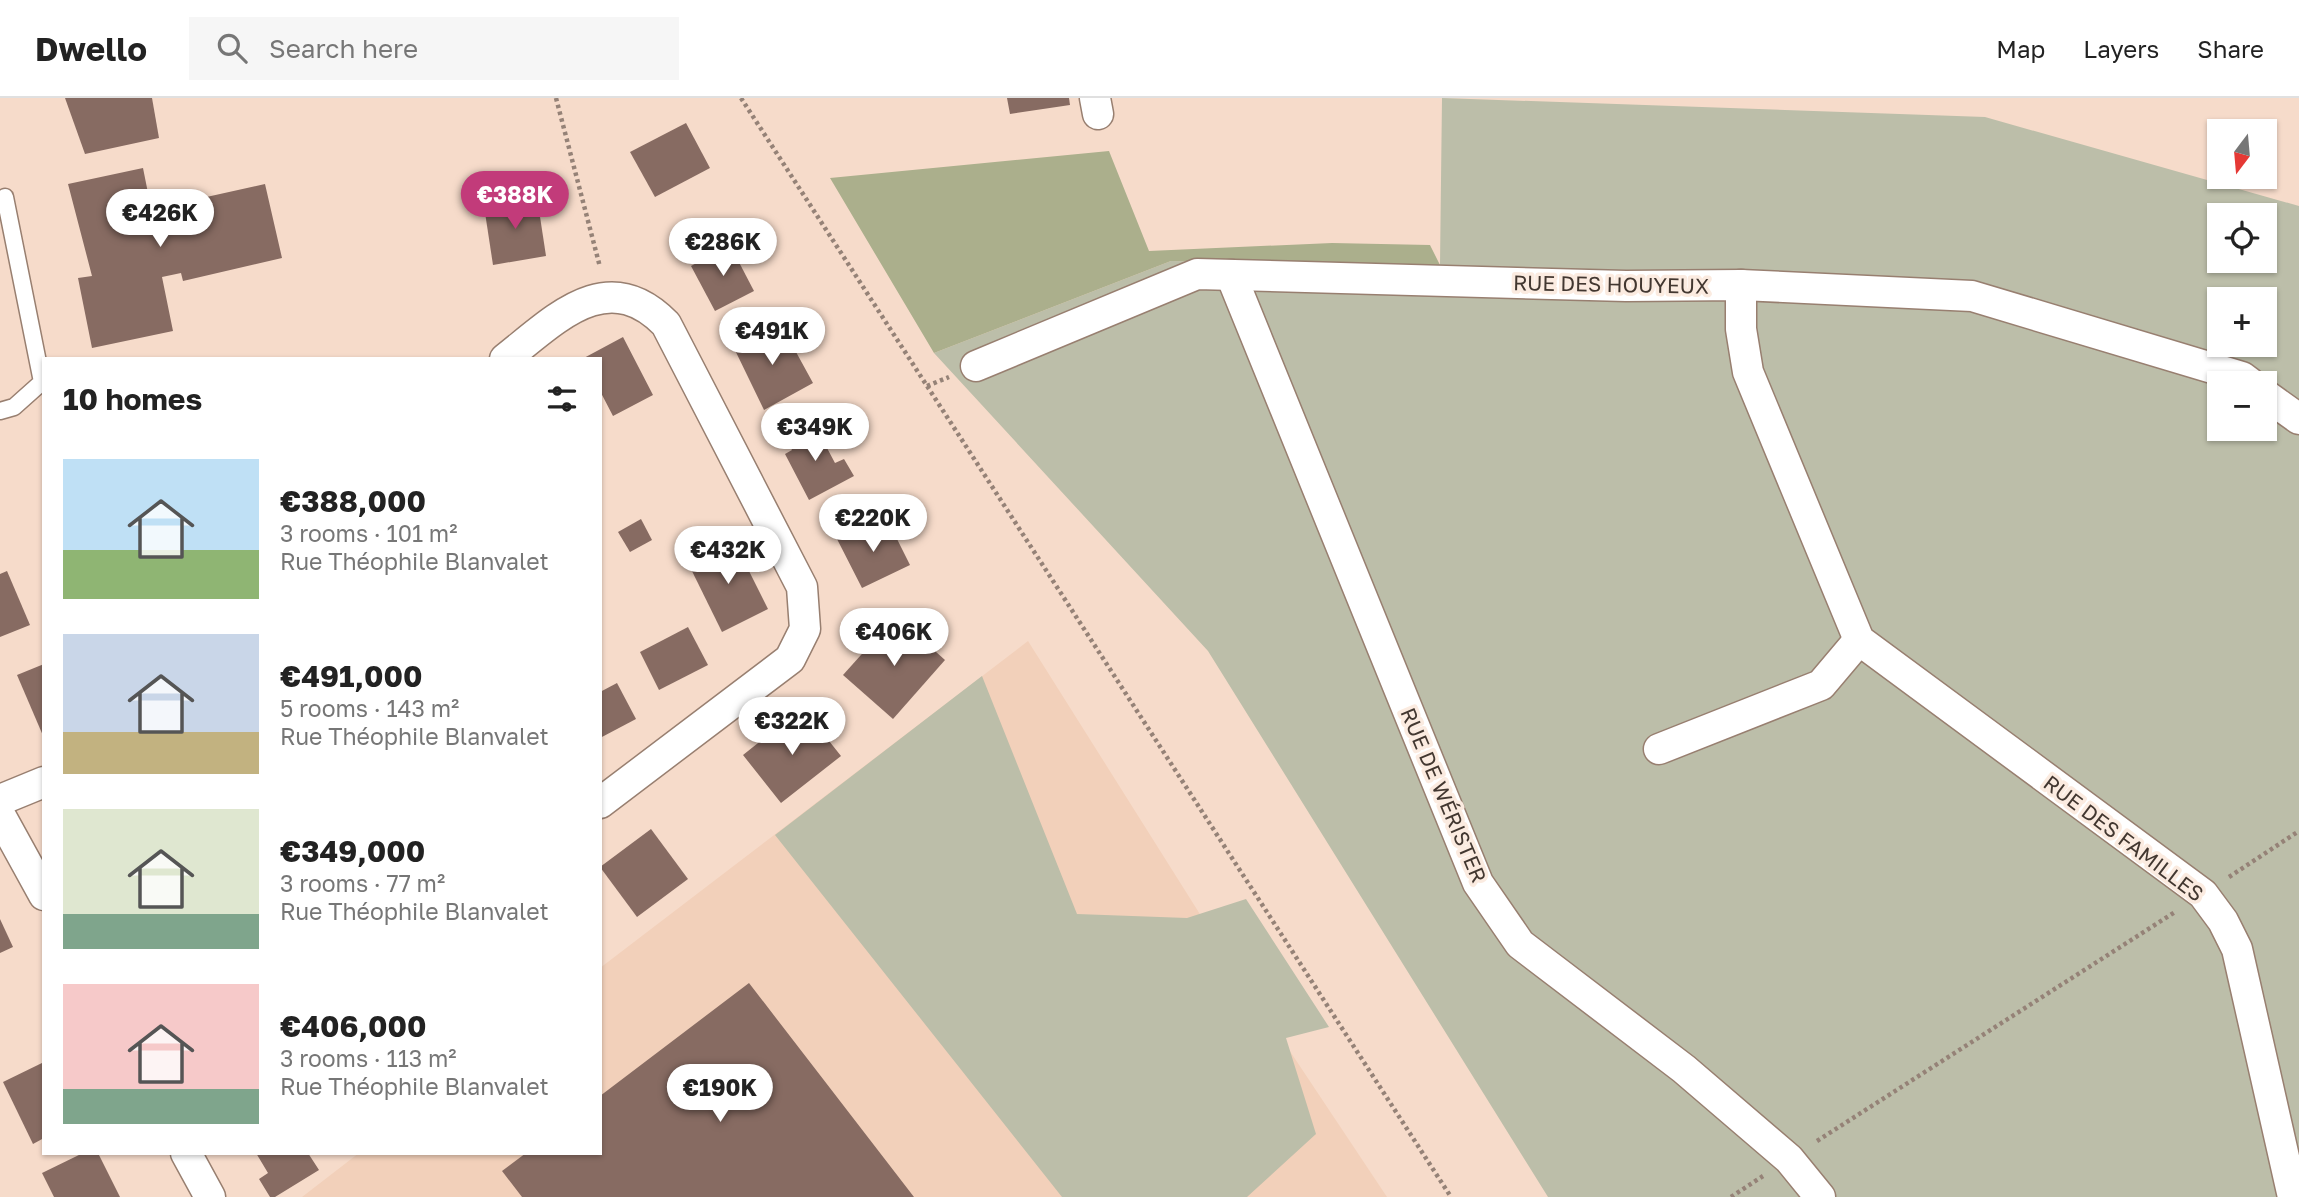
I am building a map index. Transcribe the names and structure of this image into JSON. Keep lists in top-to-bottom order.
{
  "streets": {
    "street": ["RUE DES HOUYEUX", "RUE DE WÉRISTER", "RUE DES FAMILLES"]
  },
  "crossings": [
    ["RUE DES HOUYEUX", "RUE DE WÉRISTER"]
  ],
  "north": "bottom",
  "page": {
    "header": "Dwello",
    "search": "Search here",
    "nav": ["Map", "Layers", "Share"],
    "map_buttons": ["+", "−"],
    "price": [
      "€388K",
      "€426K",
      "€286K",
      "€491K",
      "€349K",
      "€220K",
      "€432K",
      "€406K",
      "€322K",
      "€190K"
    ],
    "heading": "10 homes",
    "list": [
      {
        "name": "€388,000",
        "note": "3 rooms · 101 m² · Rue Théophile Blanvalet"
      },
      {
        "name": "€491,000",
        "note": "5 rooms · 143 m² · Rue Théophile Blanvalet"
      },
      {
        "name": "€349,000",
        "note": "3 rooms · 77 m² · Rue Théophile Blanvalet"
      },
      {
        "name": "€406,000",
        "note": "3 rooms · 113 m² · Rue Théophile Blanvalet"
      }
    ]
  }
}
